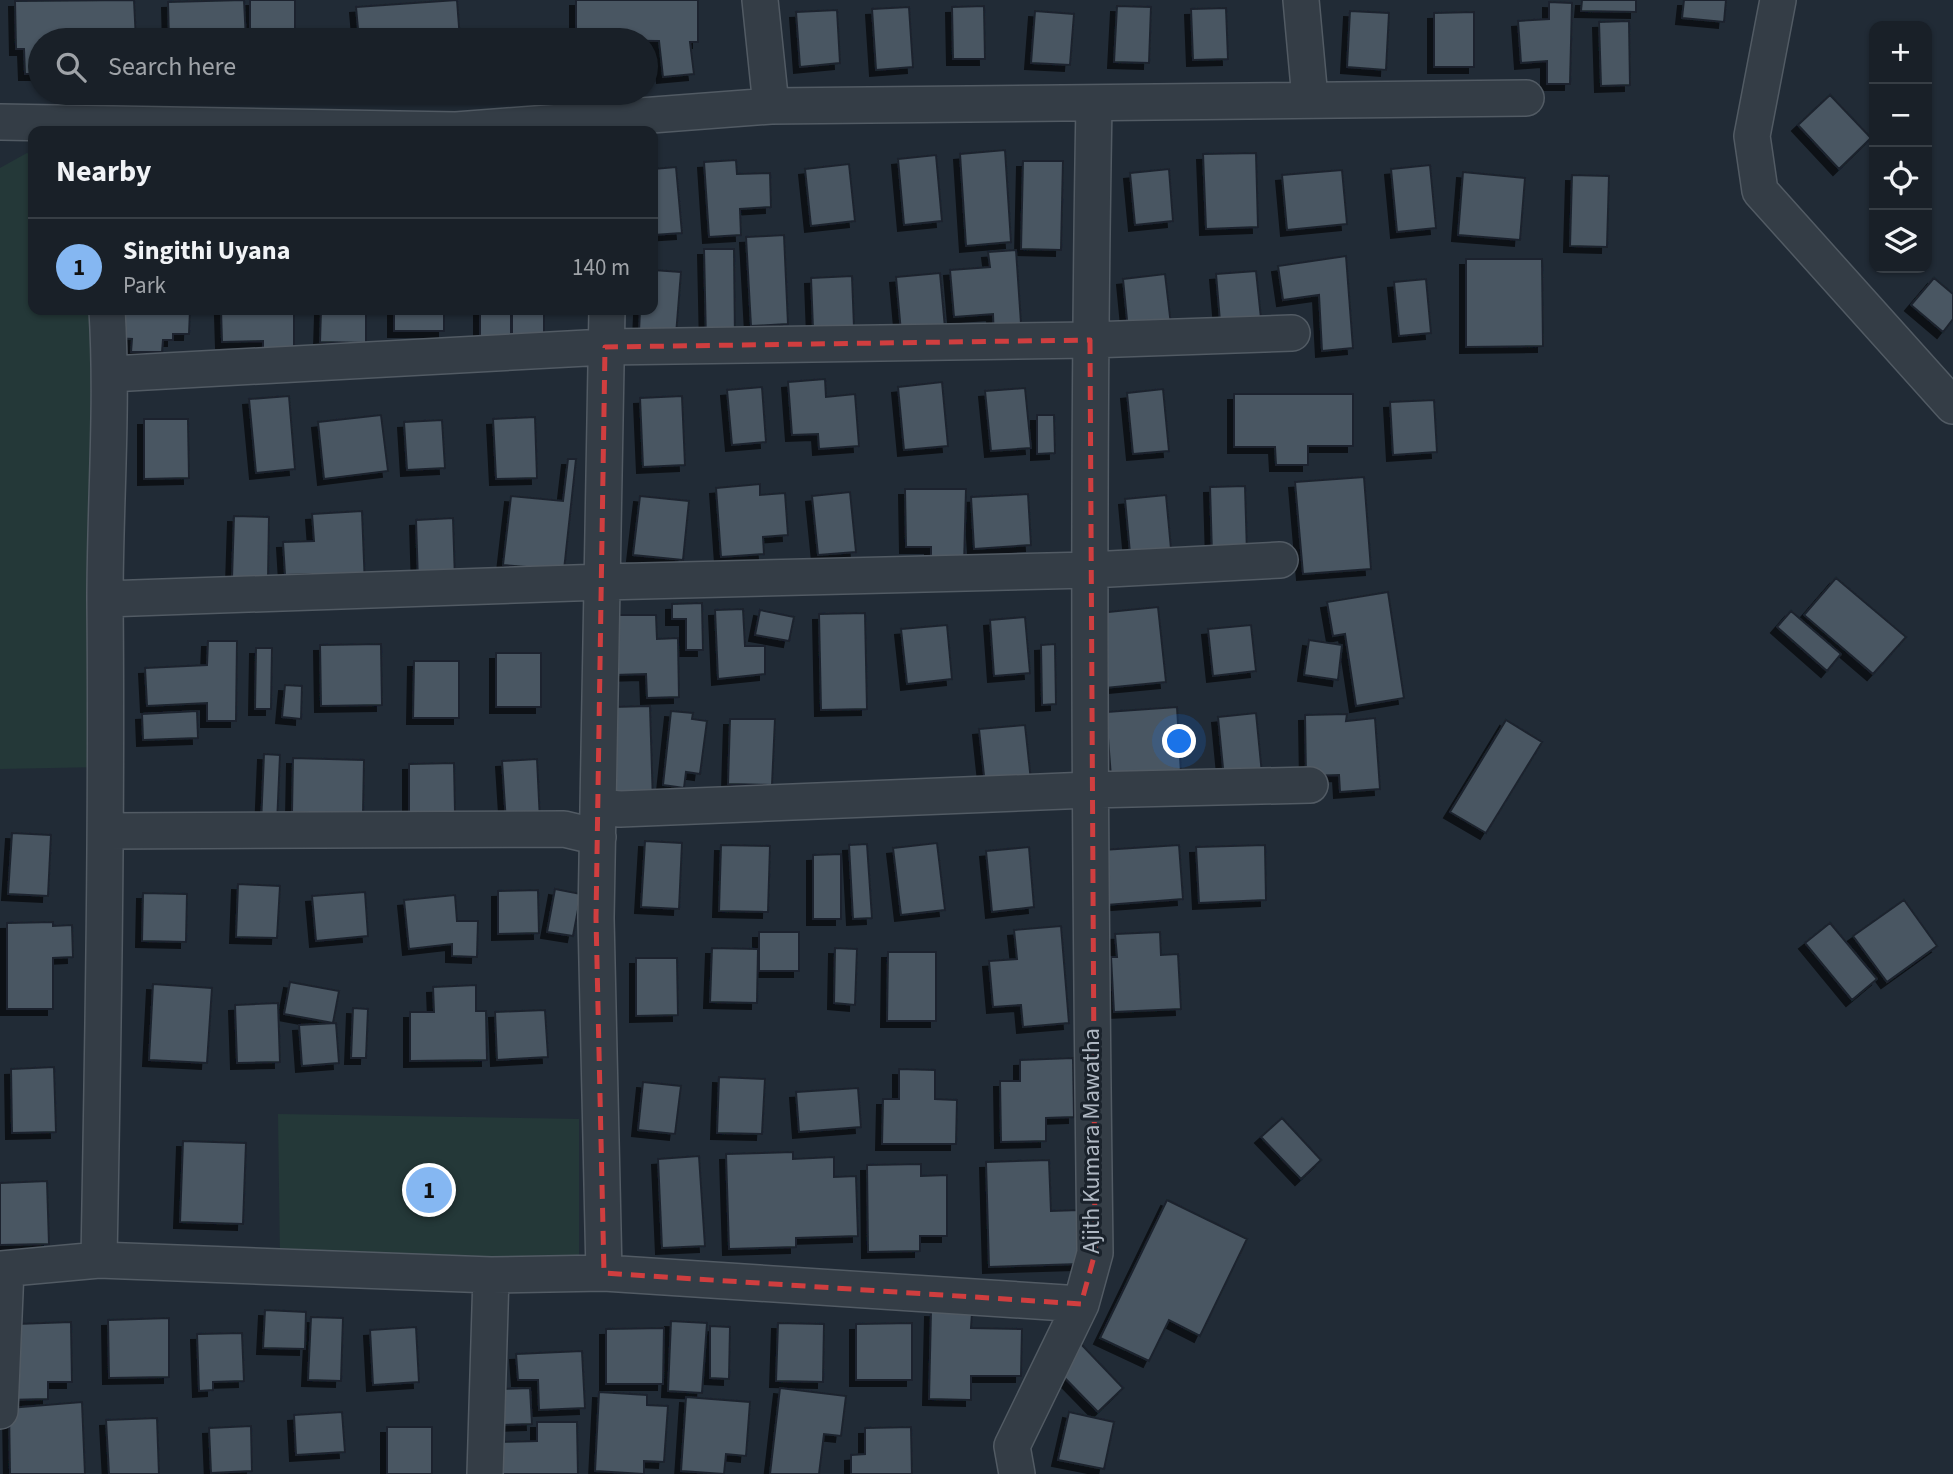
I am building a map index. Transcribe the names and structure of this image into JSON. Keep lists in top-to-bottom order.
{
  "streets": {
    "street": ["Ajith Kumara Mawatha"]
  },
  "page": {
    "map_buttons": ["+", "−"],
    "search": "Search here",
    "heading": "Nearby",
    "list": [
      {
        "mark": "1",
        "name": "Singithi Uyana",
        "note": "Park",
        "value": "140 m"
      }
    ],
    "pins": "1"
  }
}
